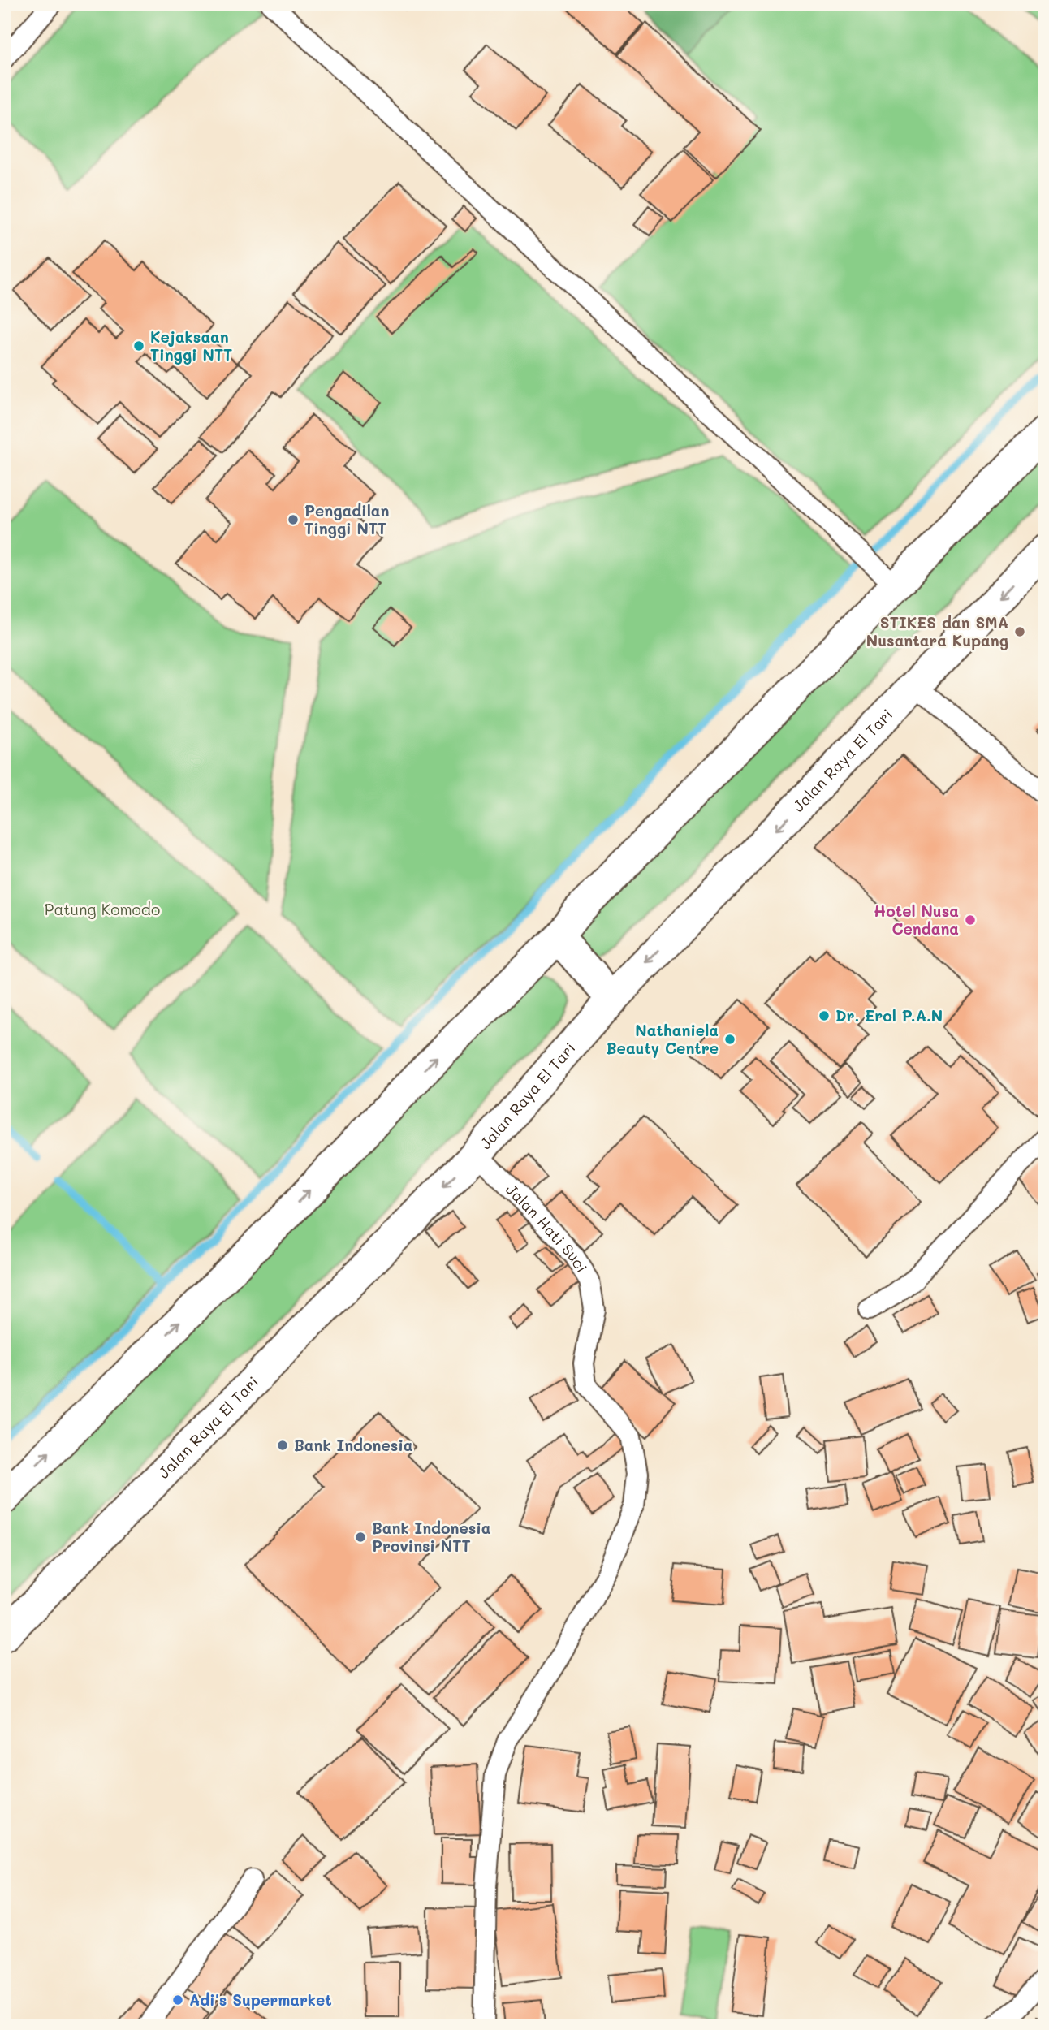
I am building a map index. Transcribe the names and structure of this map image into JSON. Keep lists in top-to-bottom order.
{
  "streets": {
    "main road": ["Jalan Raya El Tari"],
    "street": ["Jalan Hati Suci"]
  },
  "crossings": [
    ["Jalan Raya El Tari", "Jalan Hati Suci"]
  ],
  "parks": ["Patung Komodo"],
  "places": [
    "Kejaksaan Tinggi NTT",
    "Pengadilan Tinggi NTT",
    "STIKES dan SMA Nusantara Kupang",
    "Hotel Nusa Cendana",
    "Dr. Erol P.A.N",
    "Nathaniela Beauty Centre",
    "Bank Indonesia",
    "Bank Indonesia Provinsi NTT",
    "Adi's Supermarket"
  ]
}
